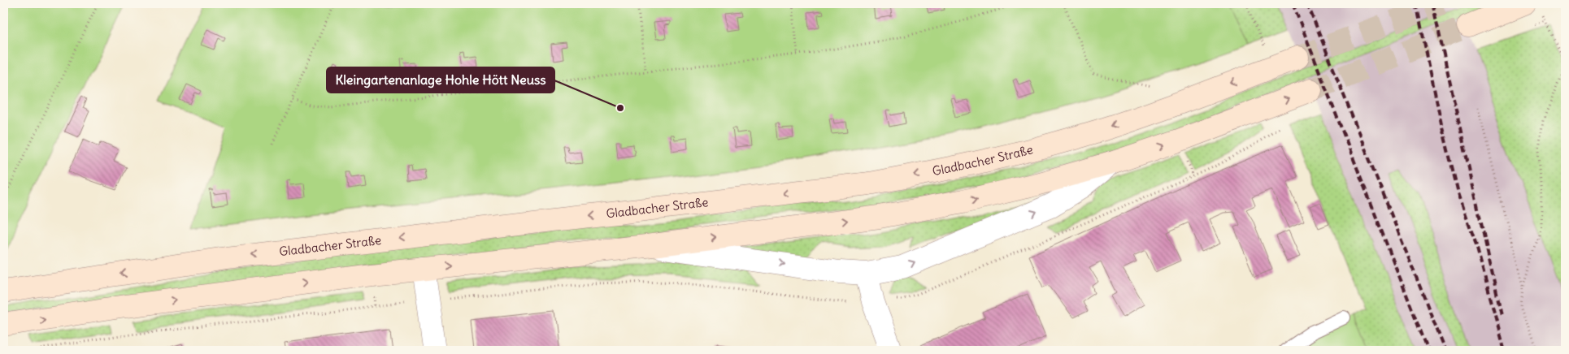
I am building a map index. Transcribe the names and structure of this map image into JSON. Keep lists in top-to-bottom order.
{
  "streets": {
    "main road": ["Gladbacher Straße"]
  },
  "places": ["Kleingartenanlage Hohle Hött Neuss"]
}
